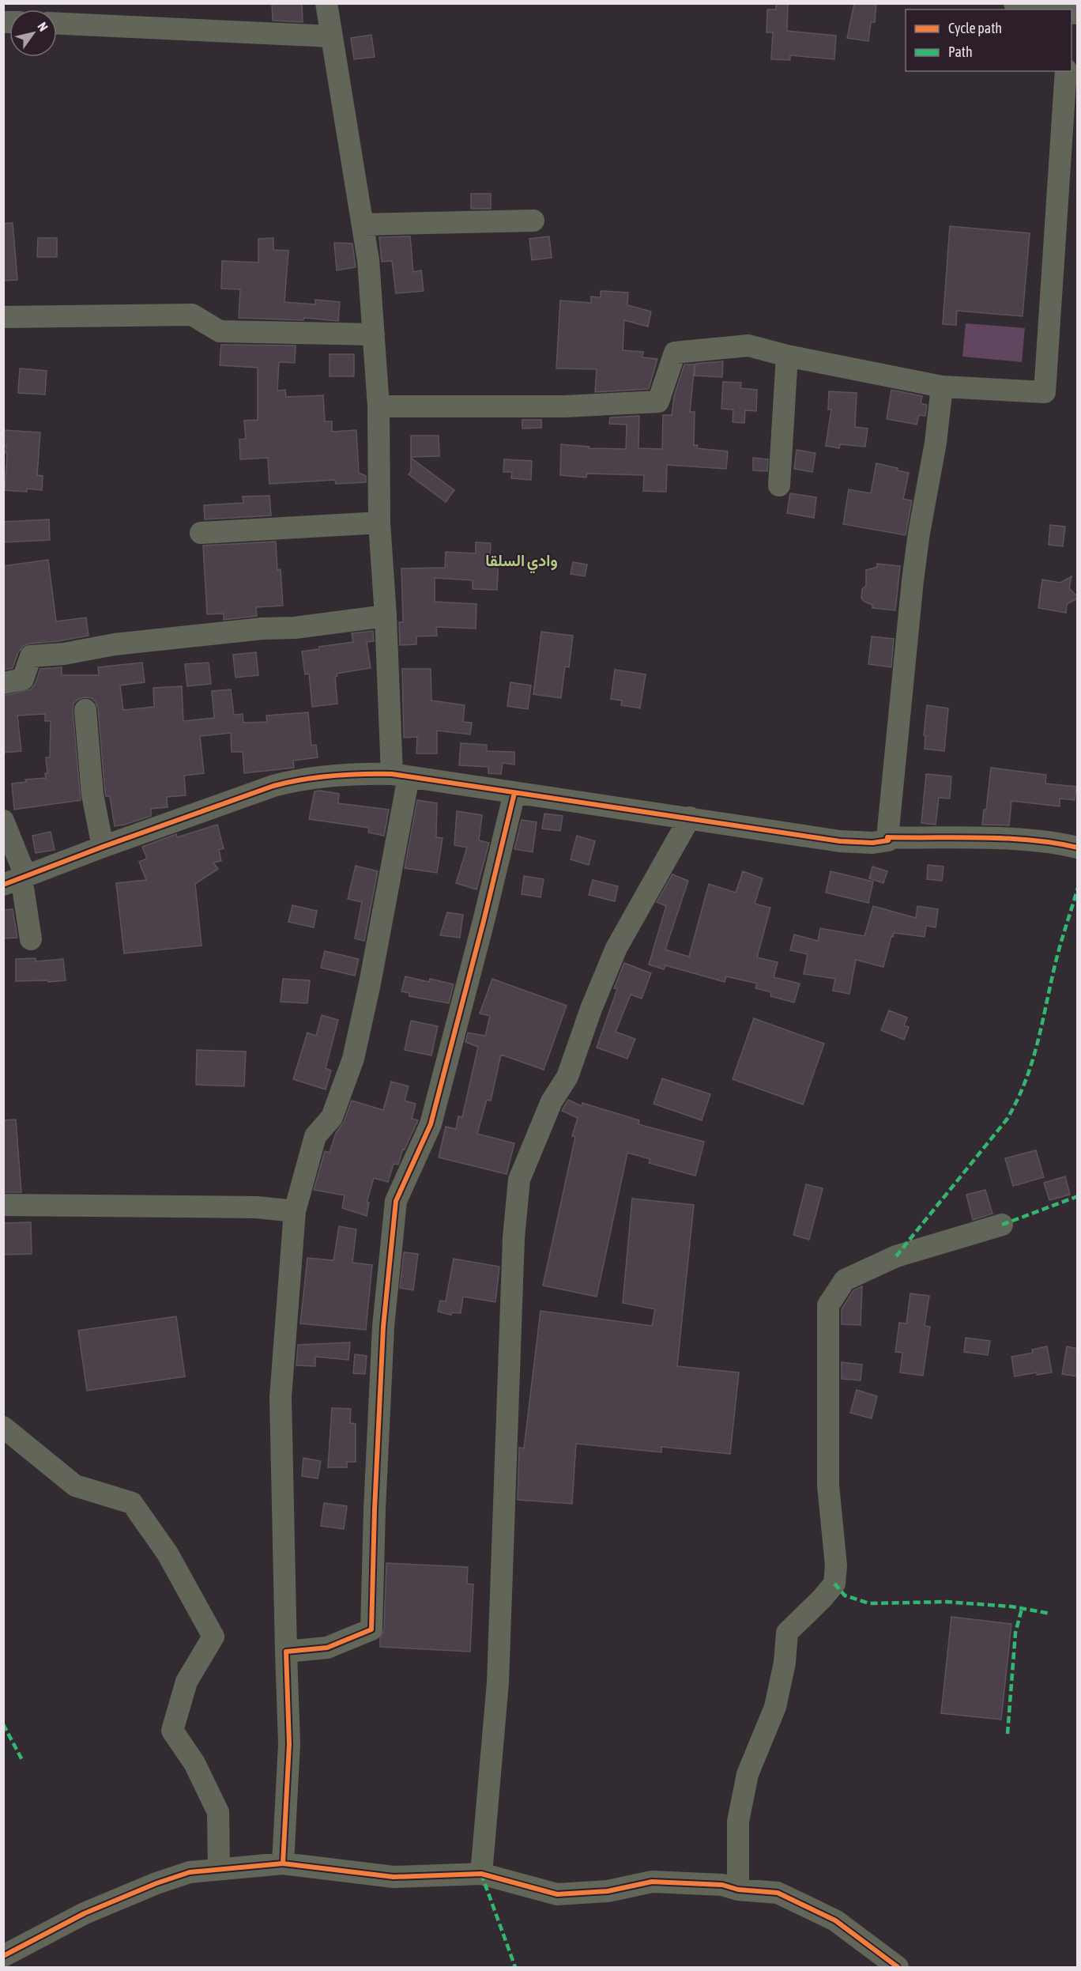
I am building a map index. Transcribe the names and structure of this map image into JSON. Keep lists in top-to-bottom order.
{
  "districts": ["وادي السلقا"],
  "legend": ["Cycle path", "Path"],
  "north": "top right"
}
